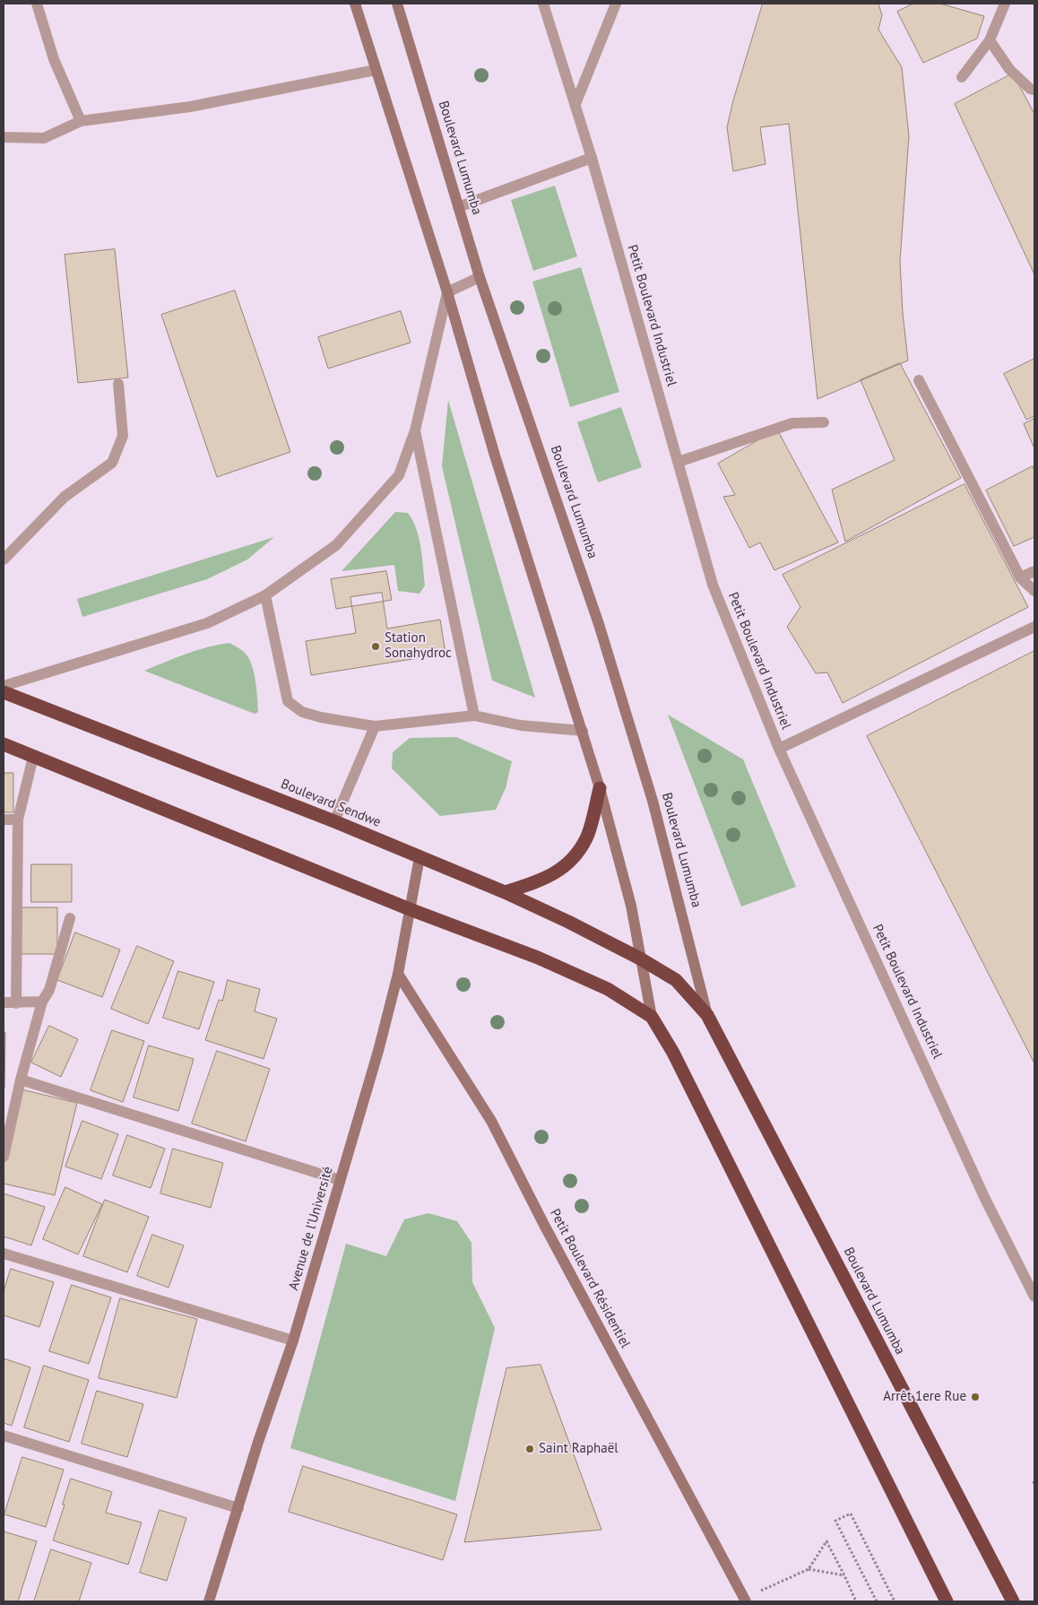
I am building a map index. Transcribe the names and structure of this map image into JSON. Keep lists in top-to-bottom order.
{
  "streets": {
    "highway": ["Boulevard Lumumba", "Boulevard Sendwe"],
    "main road": ["Avenue de l’Université", "Petit Boulevard Résidentiel"],
    "street": ["Petit Boulevard Industriel"]
  },
  "crossings": [
    ["Boulevard Lumumba", "Boulevard Sendwe"],
    ["Boulevard Sendwe", "Avenue de l’Université"],
    ["Avenue de l’Université", "Petit Boulevard Résidentiel"]
  ],
  "places": ["Station Sonahydroc", "Arrêt 1ere Rue", "Saint Raphaël"]
}
